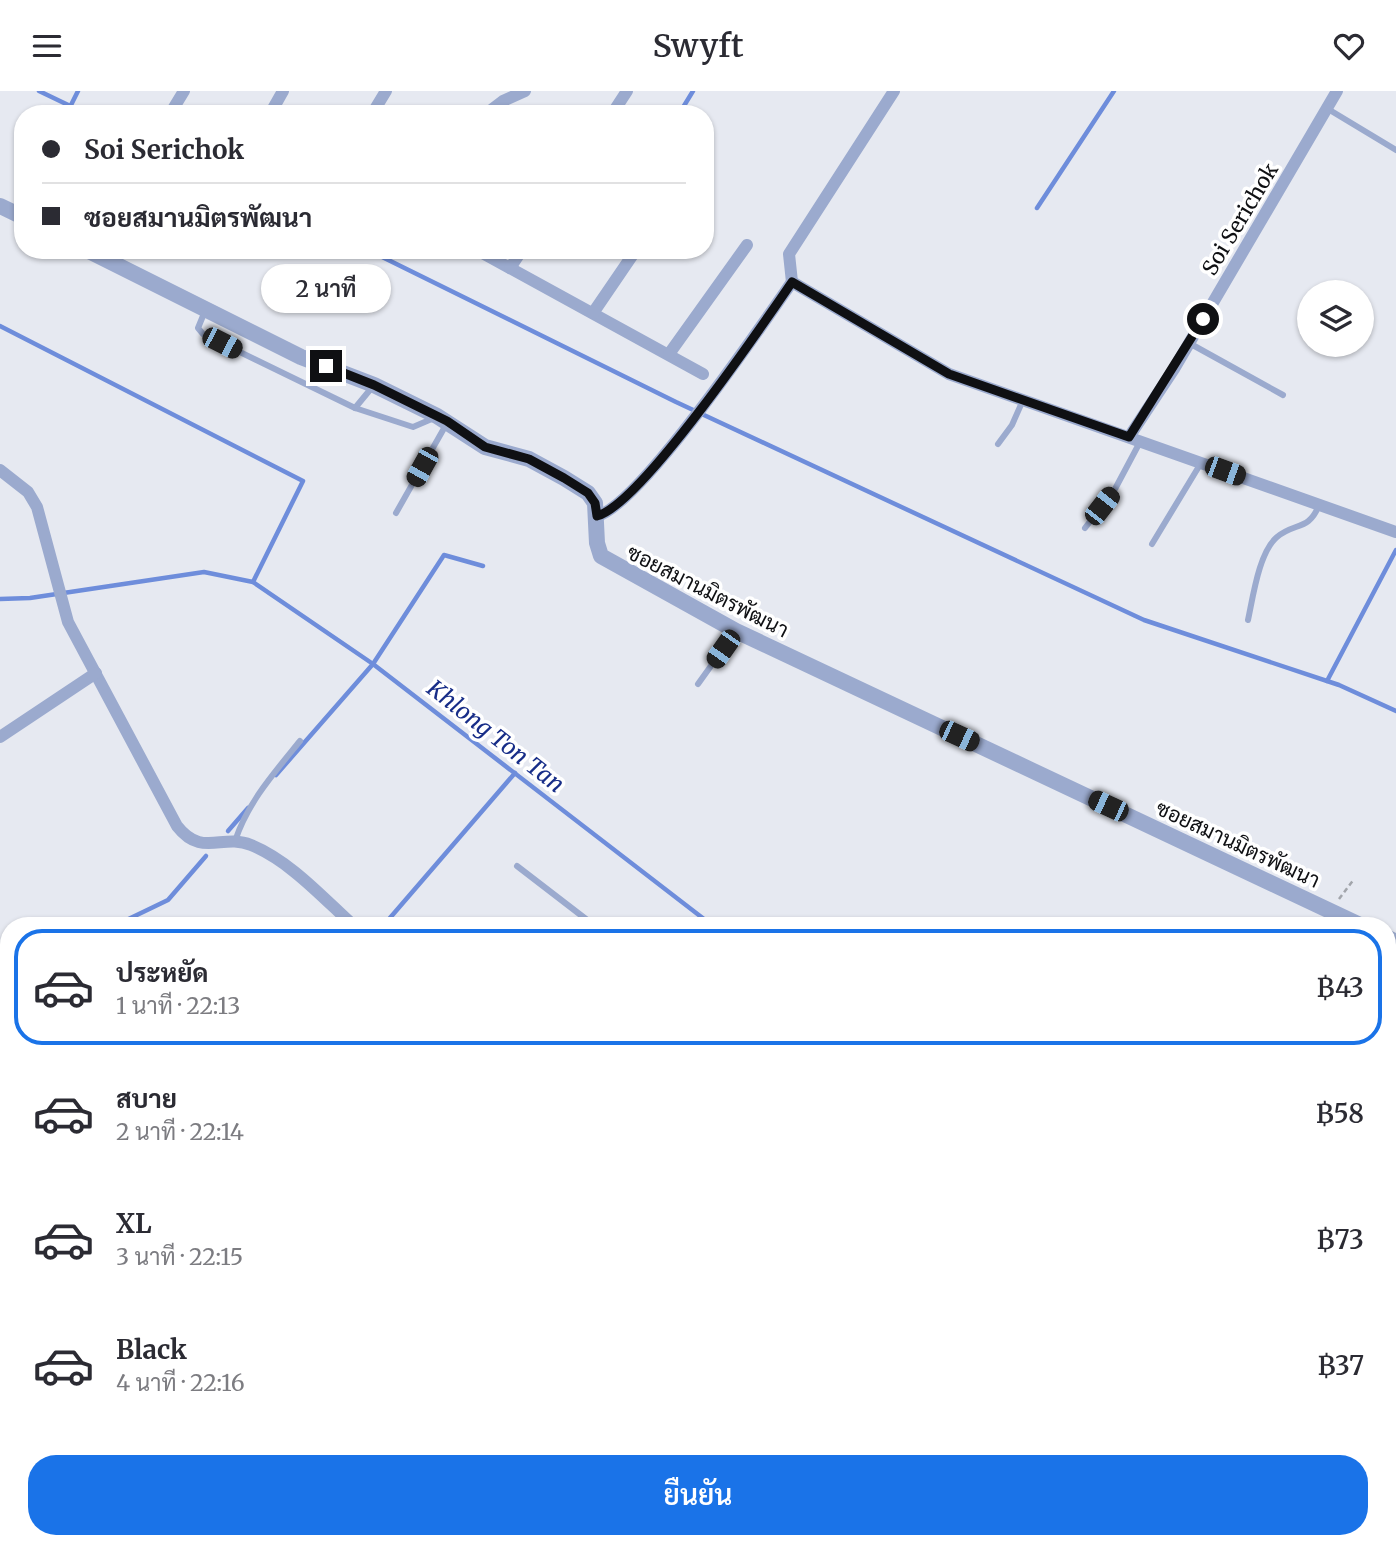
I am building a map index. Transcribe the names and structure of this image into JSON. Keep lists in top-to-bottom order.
{
  "streets": {
    "street": ["Soi Serichok", "ซอยสมานมิตรพัฒนา"]
  },
  "water": ["Khlong Ton Tan"],
  "page": {
    "header": "Swyft",
    "banner": ["Soi Serichok", "ซอยสมานมิตรพัฒนา"],
    "bubble": "2 นาที",
    "list": [
      {
        "name": "ประหยัด",
        "note": "1 นาที · 22:13",
        "value": "฿43"
      },
      {
        "name": "สบาย",
        "note": "2 นาที · 22:14",
        "value": "฿58"
      },
      {
        "name": "XL",
        "note": "3 นาที · 22:15",
        "value": "฿73"
      },
      {
        "name": "Black",
        "note": "4 นาที · 22:16",
        "value": "฿37"
      }
    ],
    "buttons": "ยืนยัน"
  }
}
